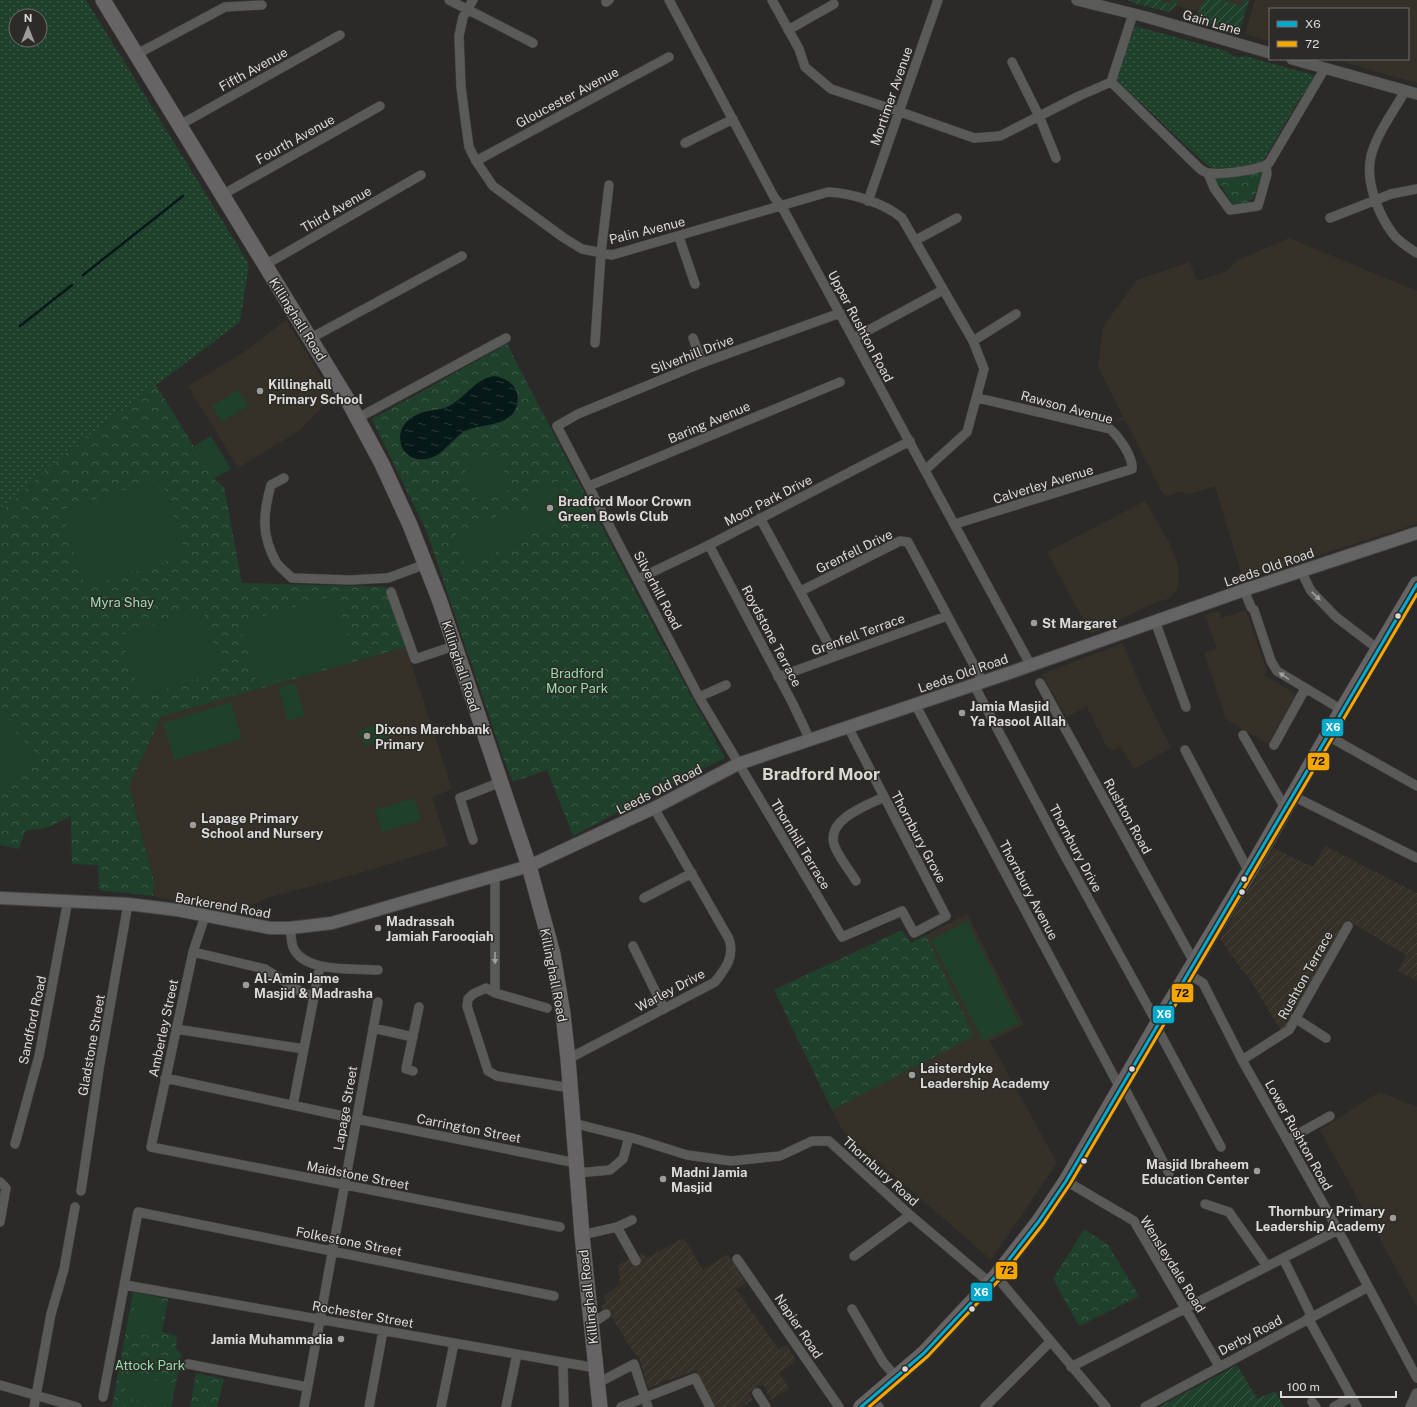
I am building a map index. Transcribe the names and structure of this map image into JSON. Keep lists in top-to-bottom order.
{
  "streets": {
    "highway": ["Killinghall Road"],
    "main road": ["Leeds Old Road", "Barkerend Road"],
    "street": [
      "Gain Lane",
      "Fifth Avenue",
      "Mortimer Avenue",
      "Gloucester Avenue",
      "Fourth Avenue",
      "Third Avenue",
      "Palin Avenue",
      "Upper Rushton Road",
      "Silverhill Drive",
      "Rawson Avenue",
      "Baring Avenue",
      "Calverley Avenue",
      "Moor Park Drive",
      "Grenfell Drive",
      "Silverhill Road",
      "Grenfell Terrace",
      "Roydstone Terrace",
      "Rushton Road",
      "Thornbury Grove",
      "Thornhill Terrace",
      "Thornbury Drive",
      "Thornbury Avenue",
      "Rushton Terrace",
      "Warley Drive",
      "Sandford Road",
      "Amberley Street",
      "Gladstone Street",
      "Lapage Street",
      "Carrington Street",
      "Lower Rushton Road",
      "Thornbury Road",
      "Maidstone Street",
      "Folkestone Street",
      "Wensleydale Road",
      "Rochester Street",
      "Napier Road",
      "Derby Road"
    ]
  },
  "crossings": [
    ["Fifth Avenue", "Killinghall Road"],
    ["Mortimer Avenue", "Palin Avenue"],
    ["Gloucester Avenue", "Palin Avenue"],
    ["Fourth Avenue", "Killinghall Road"],
    ["Third Avenue", "Killinghall Road"],
    ["Palin Avenue", "Upper Rushton Road"],
    ["Palin Avenue", "Rawson Avenue"],
    ["Killinghall Road", "Leeds Old Road"],
    ["Killinghall Road", "Barkerend Road"],
    ["Killinghall Road", "Warley Drive"],
    ["Killinghall Road", "Carrington Street"],
    ["Killinghall Road", "Thornbury Road"],
    ["Killinghall Road", "Rochester Street"],
    ["Upper Rushton Road", "Silverhill Drive"],
    ["Upper Rushton Road", "Calverley Avenue"],
    ["Upper Rushton Road", "Moor Park Drive"],
    ["Upper Rushton Road", "Leeds Old Road"],
    ["Silverhill Drive", "Silverhill Road"],
    ["Rawson Avenue", "Calverley Avenue"],
    ["Baring Avenue", "Silverhill Road"],
    ["Moor Park Drive", "Silverhill Road"],
    ["Moor Park Drive", "Roydstone Terrace"],
    ["Grenfell Drive", "Grenfell Terrace"],
    ["Grenfell Drive", "Thornbury Drive"],
    ["Leeds Old Road", "Silverhill Road"],
    ["Leeds Old Road", "Roydstone Terrace"],
    ["Leeds Old Road", "Thornbury Grove"],
    ["Leeds Old Road", "Thornhill Terrace"],
    ["Leeds Old Road", "Thornbury Drive"],
    ["Leeds Old Road", "Thornbury Avenue"],
    ["Leeds Old Road", "Barkerend Road"],
    ["Leeds Old Road", "Warley Drive"],
    ["Silverhill Road", "Thornhill Terrace"],
    ["Grenfell Terrace", "Roydstone Terrace"],
    ["Grenfell Terrace", "Thornbury Drive"],
    ["Rushton Road", "Lower Rushton Road"],
    ["Thornbury Grove", "Thornhill Terrace"],
    ["Barkerend Road", "Sandford Road"],
    ["Barkerend Road", "Amberley Street"],
    ["Barkerend Road", "Gladstone Street"],
    ["Rushton Terrace", "Lower Rushton Road"],
    ["Amberley Street", "Maidstone Street"],
    ["Lapage Street", "Carrington Street"],
    ["Lapage Street", "Maidstone Street"],
    ["Lapage Street", "Folkestone Street"],
    ["Lapage Street", "Rochester Street"],
    ["Carrington Street", "Thornbury Road"],
    ["Lower Rushton Road", "Derby Road"],
    ["Folkestone Street", "Rochester Street"],
    ["Wensleydale Road", "Derby Road"]
  ],
  "districts": ["Bradford Moor"],
  "parks": ["Myra Shay", "Bradford Moor Park", "Attock Park"],
  "places": [
    "Killinghall Primary School",
    "Bradford Moor Crown Green Bowls Club",
    "St Margaret",
    "Jamia Masjid Ya Rasool Allah",
    "Dixons Marchbank Primary",
    "Lapage Primary School and Nursery",
    "Madrassah Jamiah Farooqiah",
    "Al-Amin Jame Masjid & Madrasha",
    "Laisterdyke Leadership Academy",
    "Masjid Ibraheem Education Center",
    "Madni Jamia Masjid",
    "Thornbury Primary Leadership Academy",
    "Jamia Muhammadia"
  ],
  "lines": ["transit line X6", "transit line 72"],
  "legend": ["X6", "72"],
  "scale_bar": "100 m",
  "north": "top"
}
